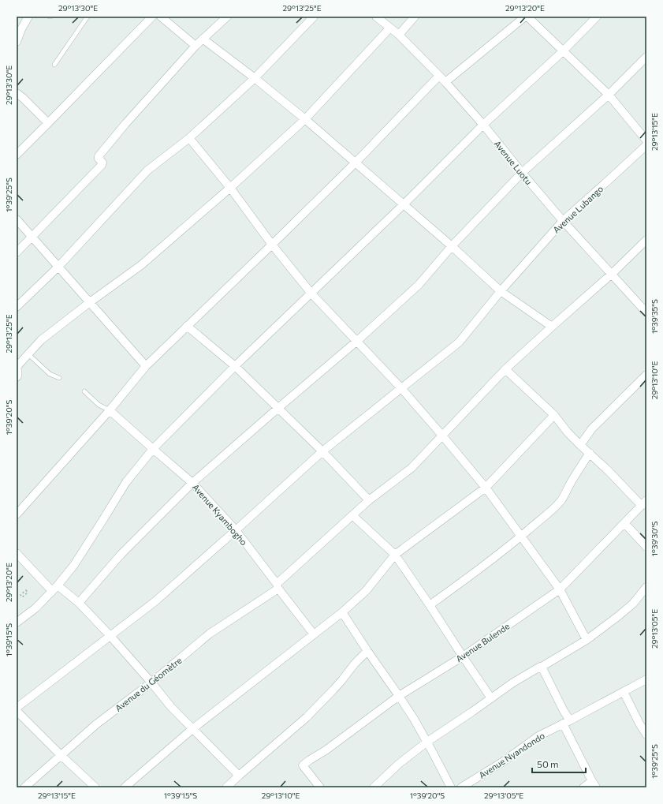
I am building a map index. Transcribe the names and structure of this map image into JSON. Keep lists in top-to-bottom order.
{
  "streets": {
    "street": [
      "Avenue Luotu",
      "Avenue Lubango",
      "Avenue Kyambogho",
      "Avenue Bulende",
      "Avenue du Géomètre",
      "Avenue Nyandondo"
    ]
  },
  "crossings": [
    ["Avenue Luotu", "Avenue Lubango"],
    ["Avenue Luotu", "Avenue du Géomètre"],
    ["Avenue Lubango", "Avenue Kyambogho"],
    ["Avenue Kyambogho", "Avenue du Géomètre"]
  ],
  "scale_bar": "50 m",
  "coordinates": [
    "29°13'30\"E",
    "29°13'25\"E",
    "29°13'20\"E",
    "29°13'15\"E",
    "1°39'25\"S",
    "1°39'35\"S",
    "29°13'10\"E",
    "1°39'20\"S",
    "1°39'30\"S",
    "29°13'05\"E",
    "1°39'15\"S"
  ]
}
